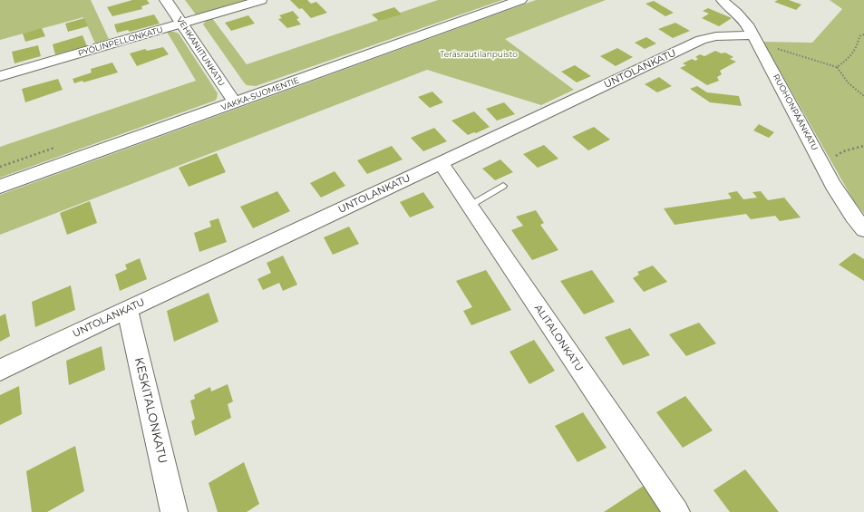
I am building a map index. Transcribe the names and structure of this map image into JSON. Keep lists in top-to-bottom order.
{
  "streets": {
    "street": [
      "PYÖLINPELLONKATU",
      "VEHKANIITUNKATU",
      "UNTOLANKATU",
      "VAKKA-SUOMENTIE",
      "RUOHONPÄÄNKATU",
      "ALITALONKATU",
      "KESKITALONKATU"
    ]
  },
  "crossings": [
    ["PYÖLINPELLONKATU", "VEHKANIITUNKATU"],
    ["VEHKANIITUNKATU", "VAKKA-SUOMENTIE"],
    ["UNTOLANKATU", "RUOHONPÄÄNKATU"],
    ["UNTOLANKATU", "ALITALONKATU"],
    ["UNTOLANKATU", "KESKITALONKATU"]
  ],
  "parks": ["Teräsrautilanpuisto"]
}
